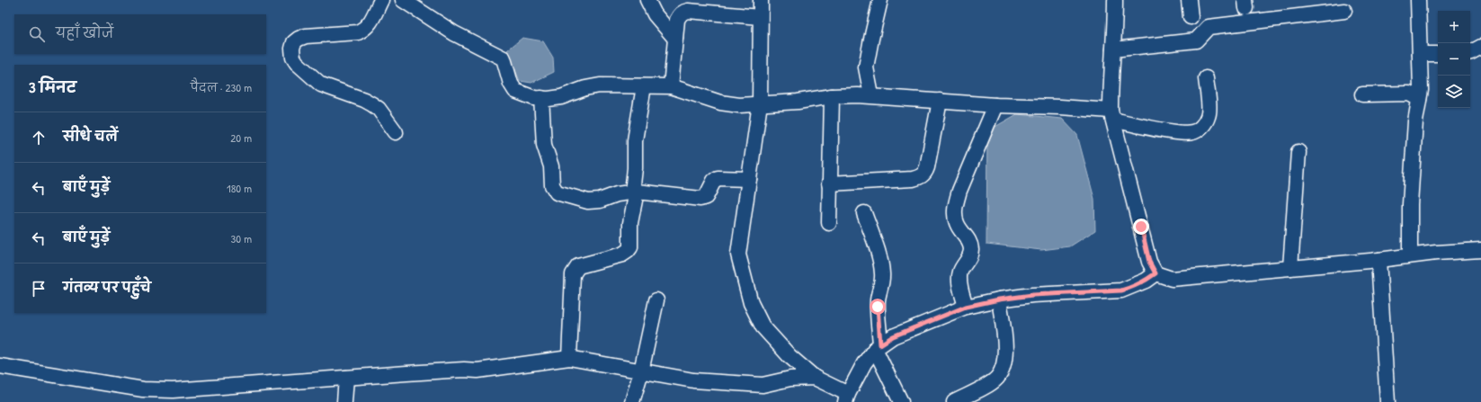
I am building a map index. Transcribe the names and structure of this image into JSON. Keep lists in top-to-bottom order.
{
  "page": {
    "map_buttons": ["+", "−"],
    "search": "यहाँ खोजें",
    "heading": ["3 मिनट", "पैदल · 230 m"],
    "list": [
      ["सीधे चलें", "20 m"],
      ["बाएँ मुड़ें", "180 m"],
      ["बाएँ मुड़ें", "30 m"],
      "गंतव्य पर पहुँचे"
    ]
  }
}
